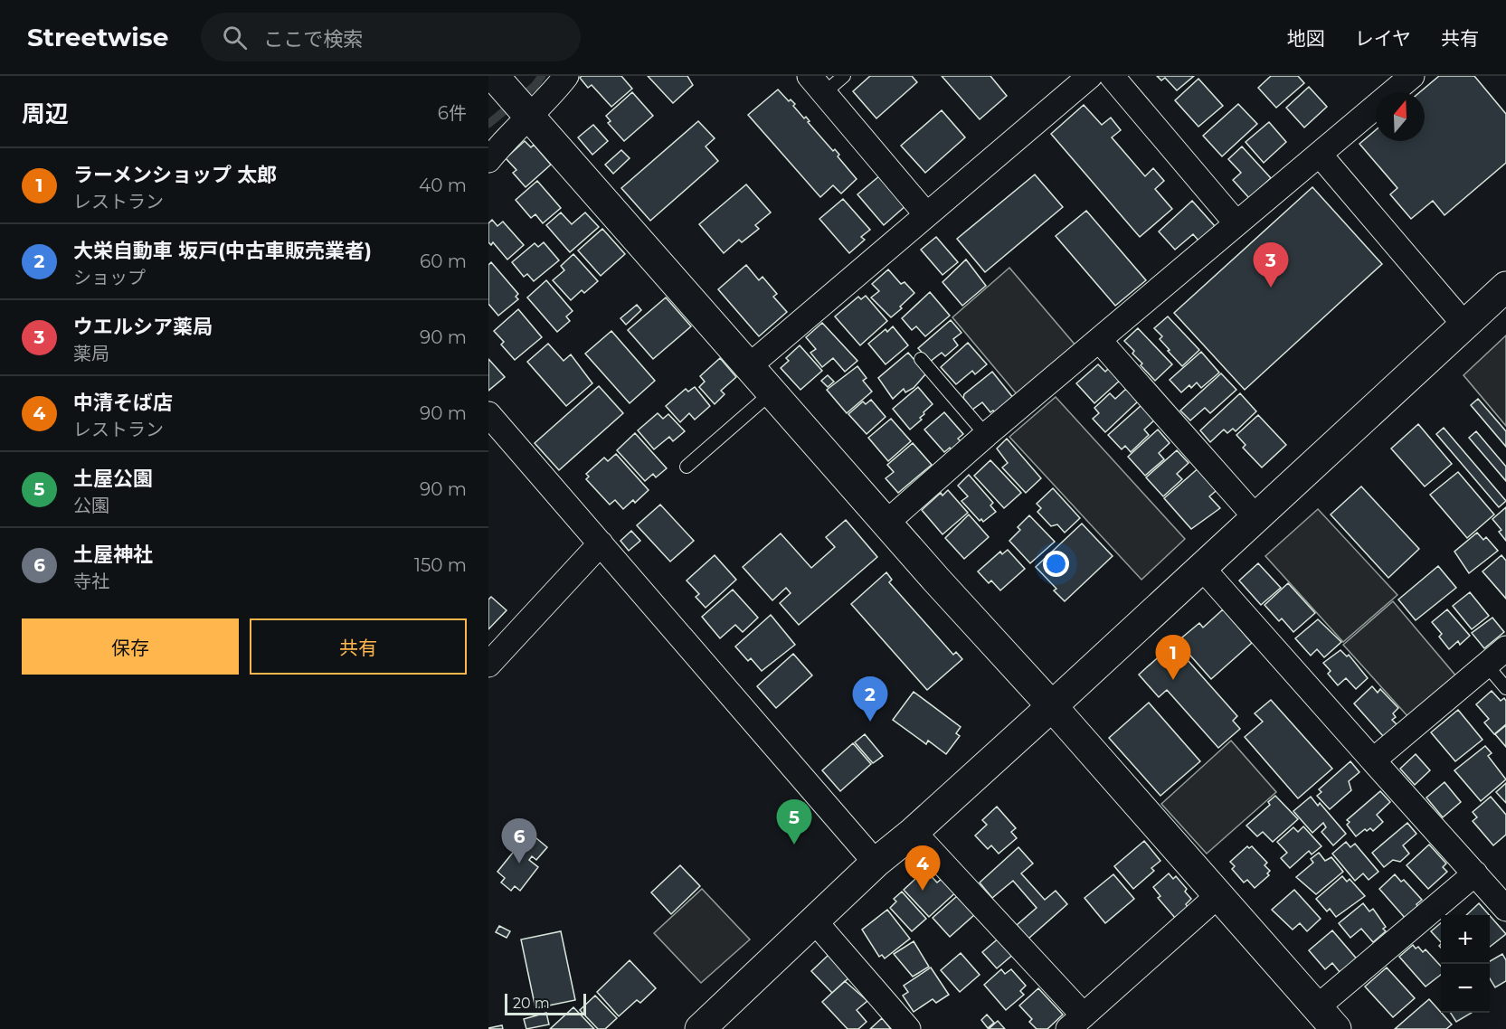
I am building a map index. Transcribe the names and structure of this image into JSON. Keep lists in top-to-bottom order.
{
  "scale_bar": "20 m",
  "north": "top",
  "page": {
    "header": "Streetwise",
    "search": "ここで検索",
    "nav": ["地図", "レイヤ", "共有"],
    "heading": ["周辺", "6件"],
    "list": [
      {
        "mark": "1",
        "name": "ラーメンショップ 太郎",
        "note": "レストラン",
        "value": "40 m"
      },
      {
        "mark": "2",
        "name": "大栄自動車 坂戸(中古車販売業者)",
        "note": "ショップ",
        "value": "60 m"
      },
      {
        "mark": "3",
        "name": "ウエルシア薬局",
        "note": "薬局",
        "value": "90 m"
      },
      {
        "mark": "4",
        "name": "中清そば店",
        "note": "レストラン",
        "value": "90 m"
      },
      {
        "mark": "5",
        "name": "土屋公園",
        "note": "公園",
        "value": "90 m"
      },
      {
        "mark": "6",
        "name": "土屋神社",
        "note": "寺社",
        "value": "150 m"
      }
    ],
    "pins": [
      "3",
      "1",
      "2",
      "5",
      "6",
      "4"
    ],
    "buttons": ["保存", "共有"],
    "map_buttons": ["+", "−"],
    "scale": "20 m"
  }
}
